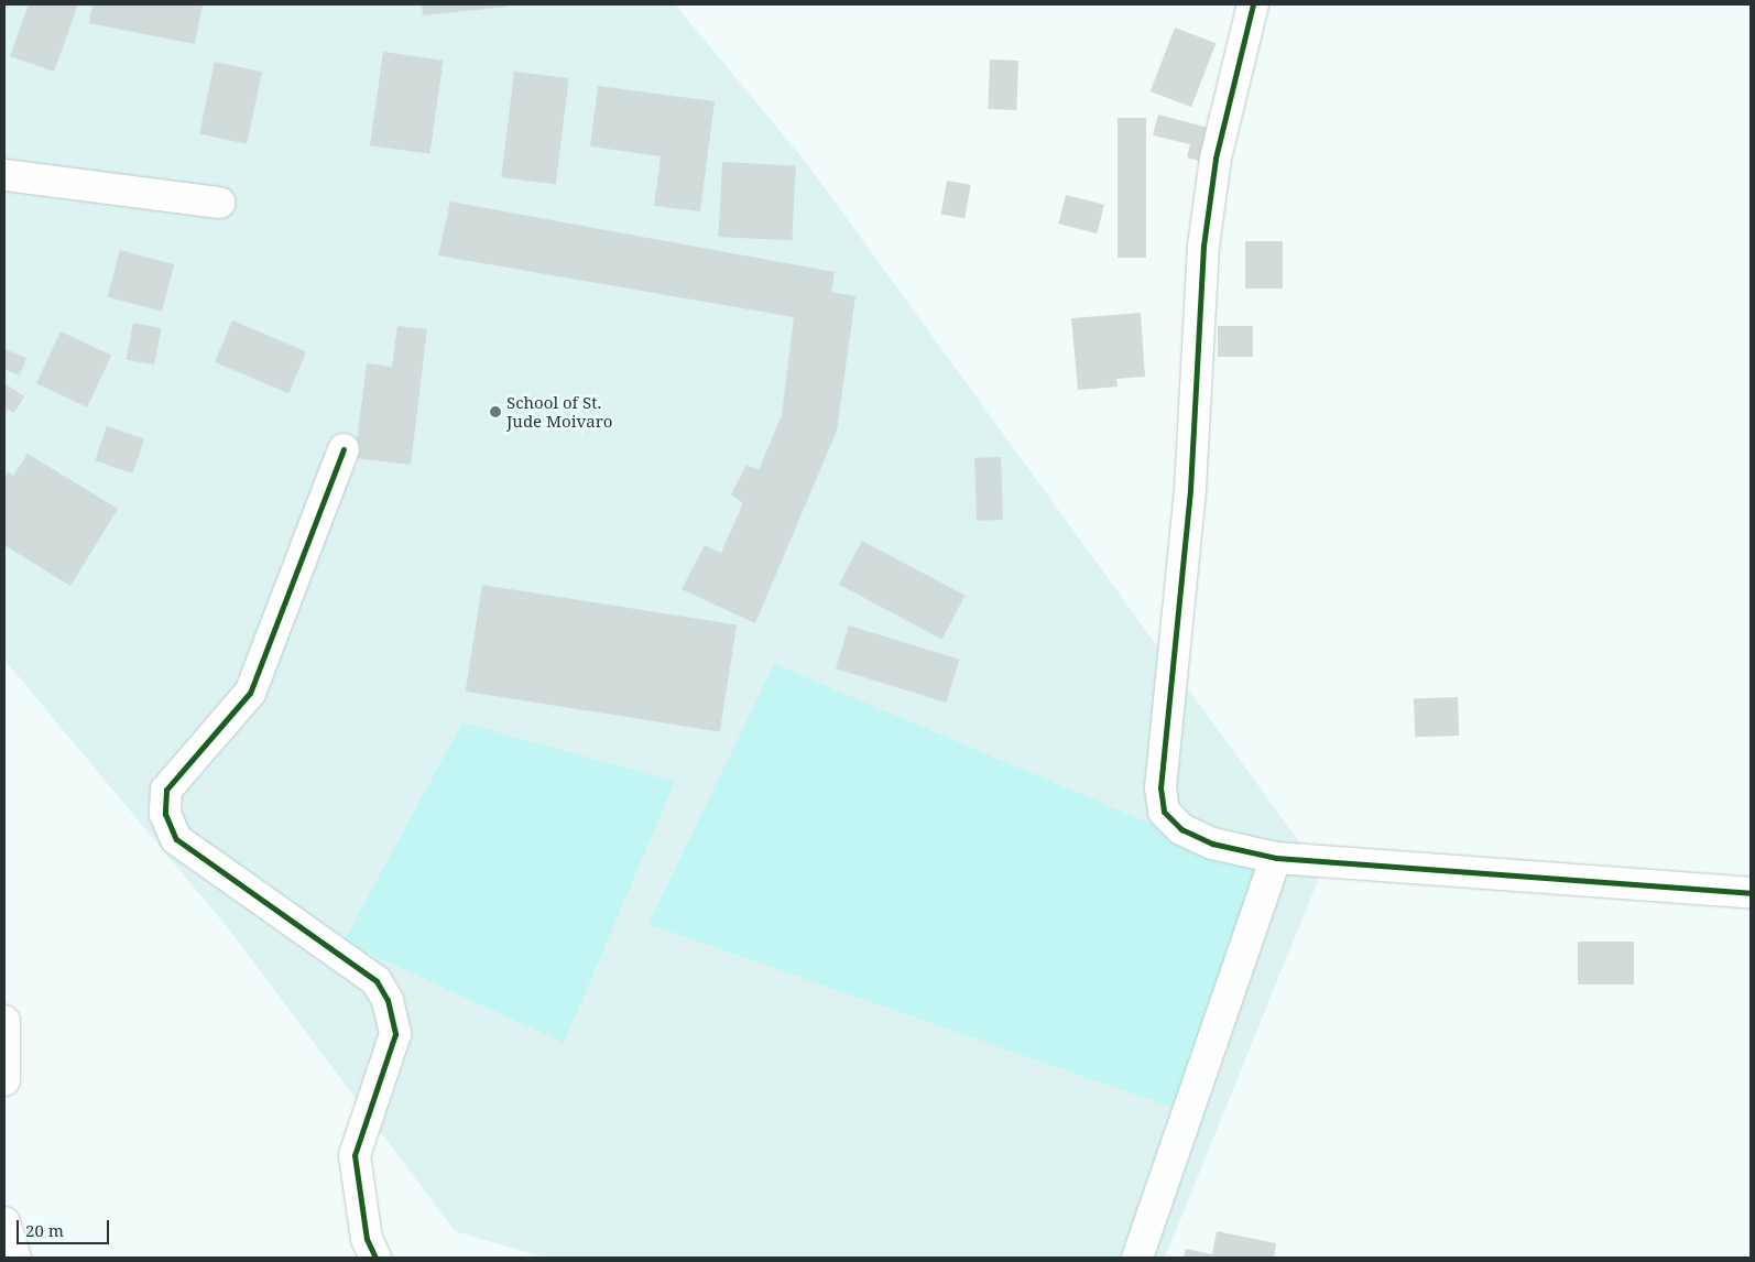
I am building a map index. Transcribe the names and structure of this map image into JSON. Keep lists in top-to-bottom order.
{
  "places": ["School of St. Jude Moivaro"],
  "scale_bar": "20 m"
}
